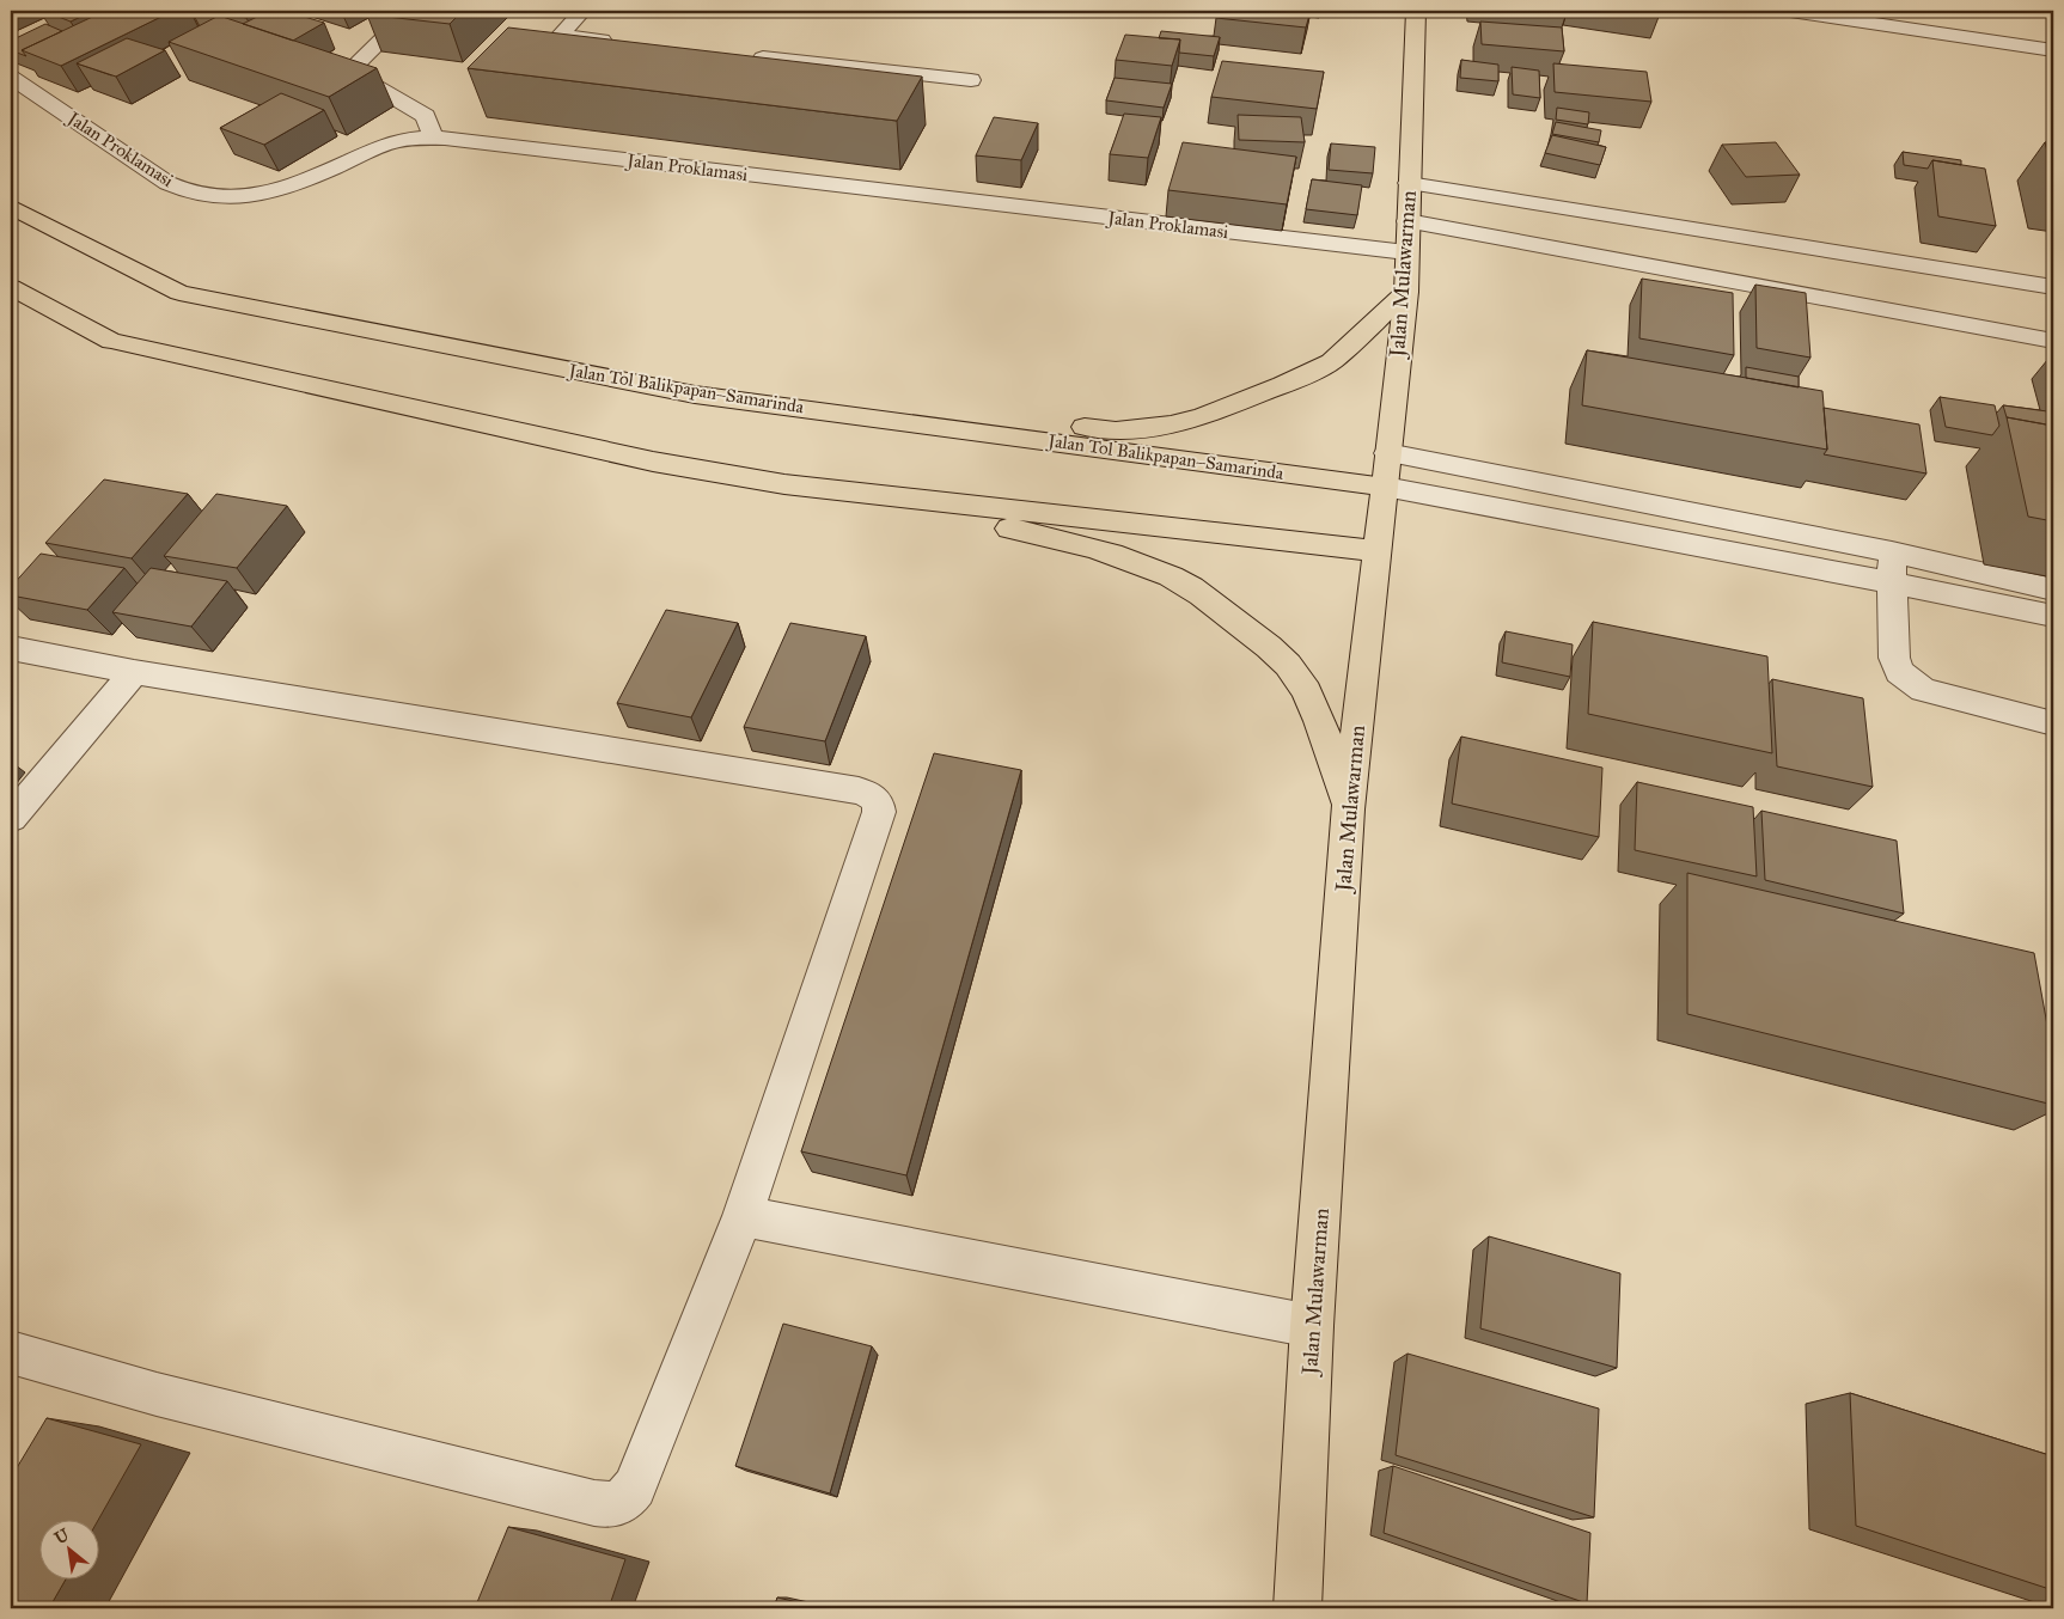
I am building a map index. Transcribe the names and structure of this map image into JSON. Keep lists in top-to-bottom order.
{
  "streets": {
    "main road": ["Jalan Mulawarman", "Jalan Tol Balikpapan–Samarinda"],
    "street": ["Jalan Proklamasi"]
  },
  "crossings": [
    ["Jalan Proklamasi", "Jalan Mulawarman"],
    ["Jalan Mulawarman", "Jalan Tol Balikpapan–Samarinda"]
  ],
  "north": "top left"
}
